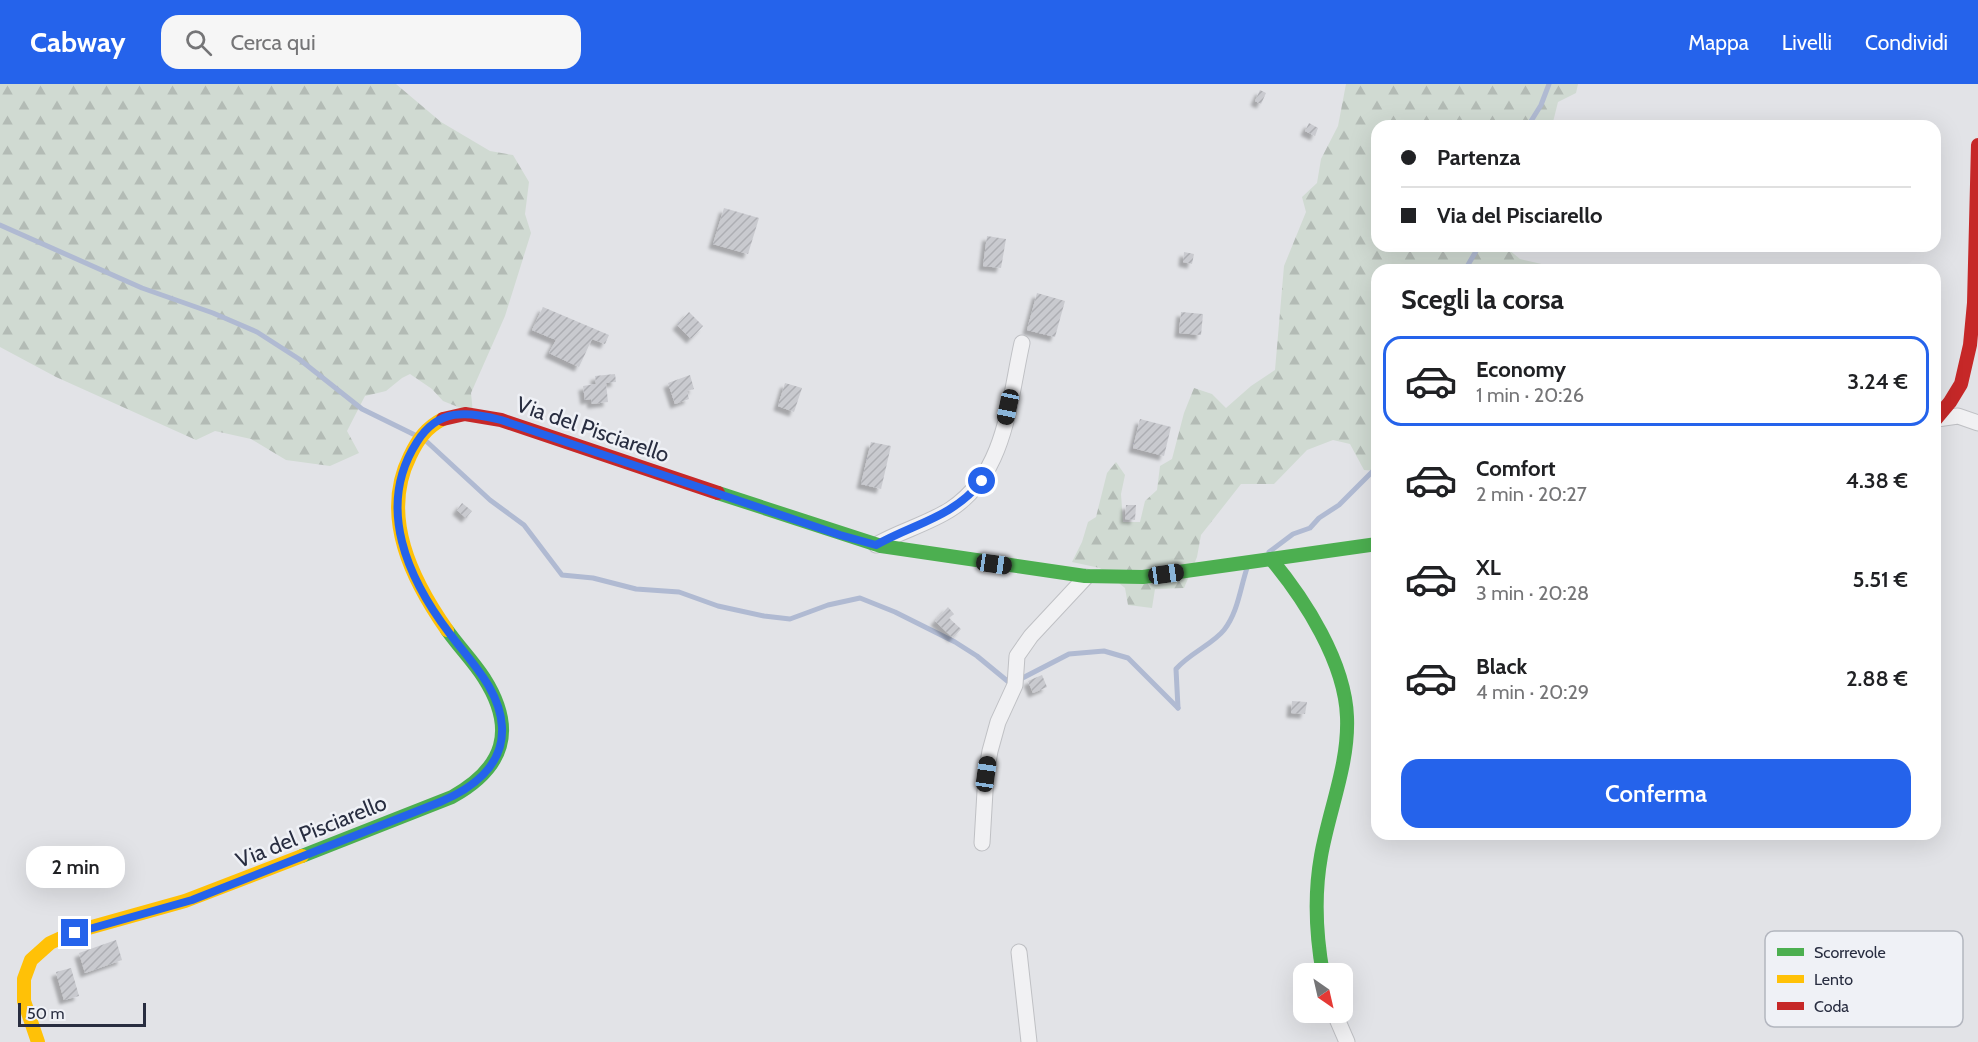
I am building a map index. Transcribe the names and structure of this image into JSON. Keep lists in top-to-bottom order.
{
  "streets": {
    "street": ["Via del Pisciarello"]
  },
  "legend": ["Scorrevole", "Lento", "Coda"],
  "scale_bar": "50 m",
  "north": "bottom right",
  "page": {
    "header": "Cabway",
    "search": "Cerca qui",
    "nav": ["Mappa", "Livelli", "Condividi"],
    "banner": ["Partenza", "Via del Pisciarello"],
    "heading": "Scegli la corsa",
    "list": [
      {
        "name": "Economy",
        "note": "1 min · 20:26",
        "value": "3.24 €"
      },
      {
        "name": "Comfort",
        "note": "2 min · 20:27",
        "value": "4.38 €"
      },
      {
        "name": "XL",
        "note": "3 min · 20:28",
        "value": "5.51 €"
      },
      {
        "name": "Black",
        "note": "4 min · 20:29",
        "value": "2.88 €"
      }
    ],
    "buttons": "Conferma",
    "bubble": "2 min",
    "scale": "50 m"
  }
}
